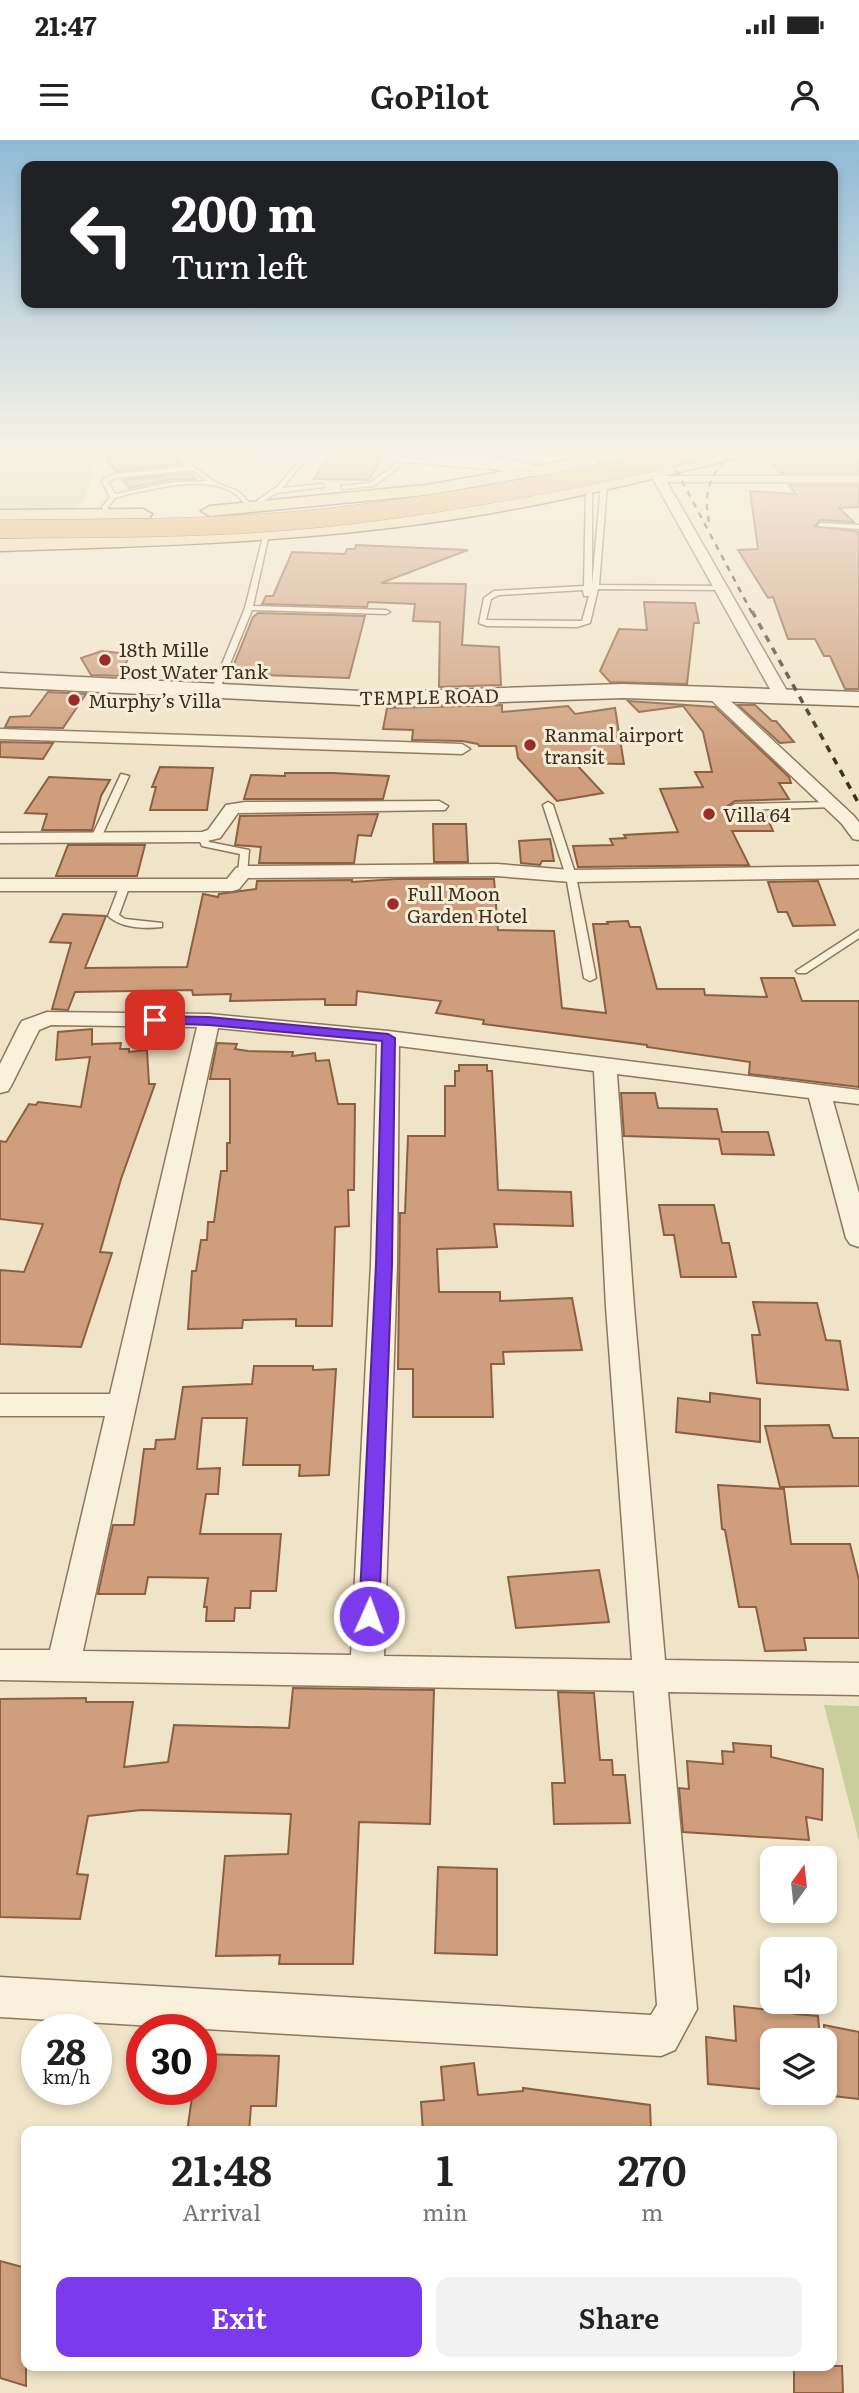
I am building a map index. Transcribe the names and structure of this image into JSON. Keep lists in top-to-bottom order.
{
  "streets": {
    "street": ["TEMPLE ROAD"]
  },
  "places": [
    "18th Mille Post Water Tank",
    "Murphy’s Villa",
    "Ranmal airport transit",
    "Villa 64",
    "Full Moon Garden Hotel"
  ],
  "north": "top",
  "page": {
    "status": "21:47",
    "header": "GoPilot",
    "turn": ["200 m", "Turn left"],
    "speed": "28 km/h",
    "limit": "30",
    "eta": [
      "21:48",
      "Arrival",
      "1",
      "min",
      "270",
      "m"
    ],
    "buttons": ["Exit", "Share"]
  }
}
